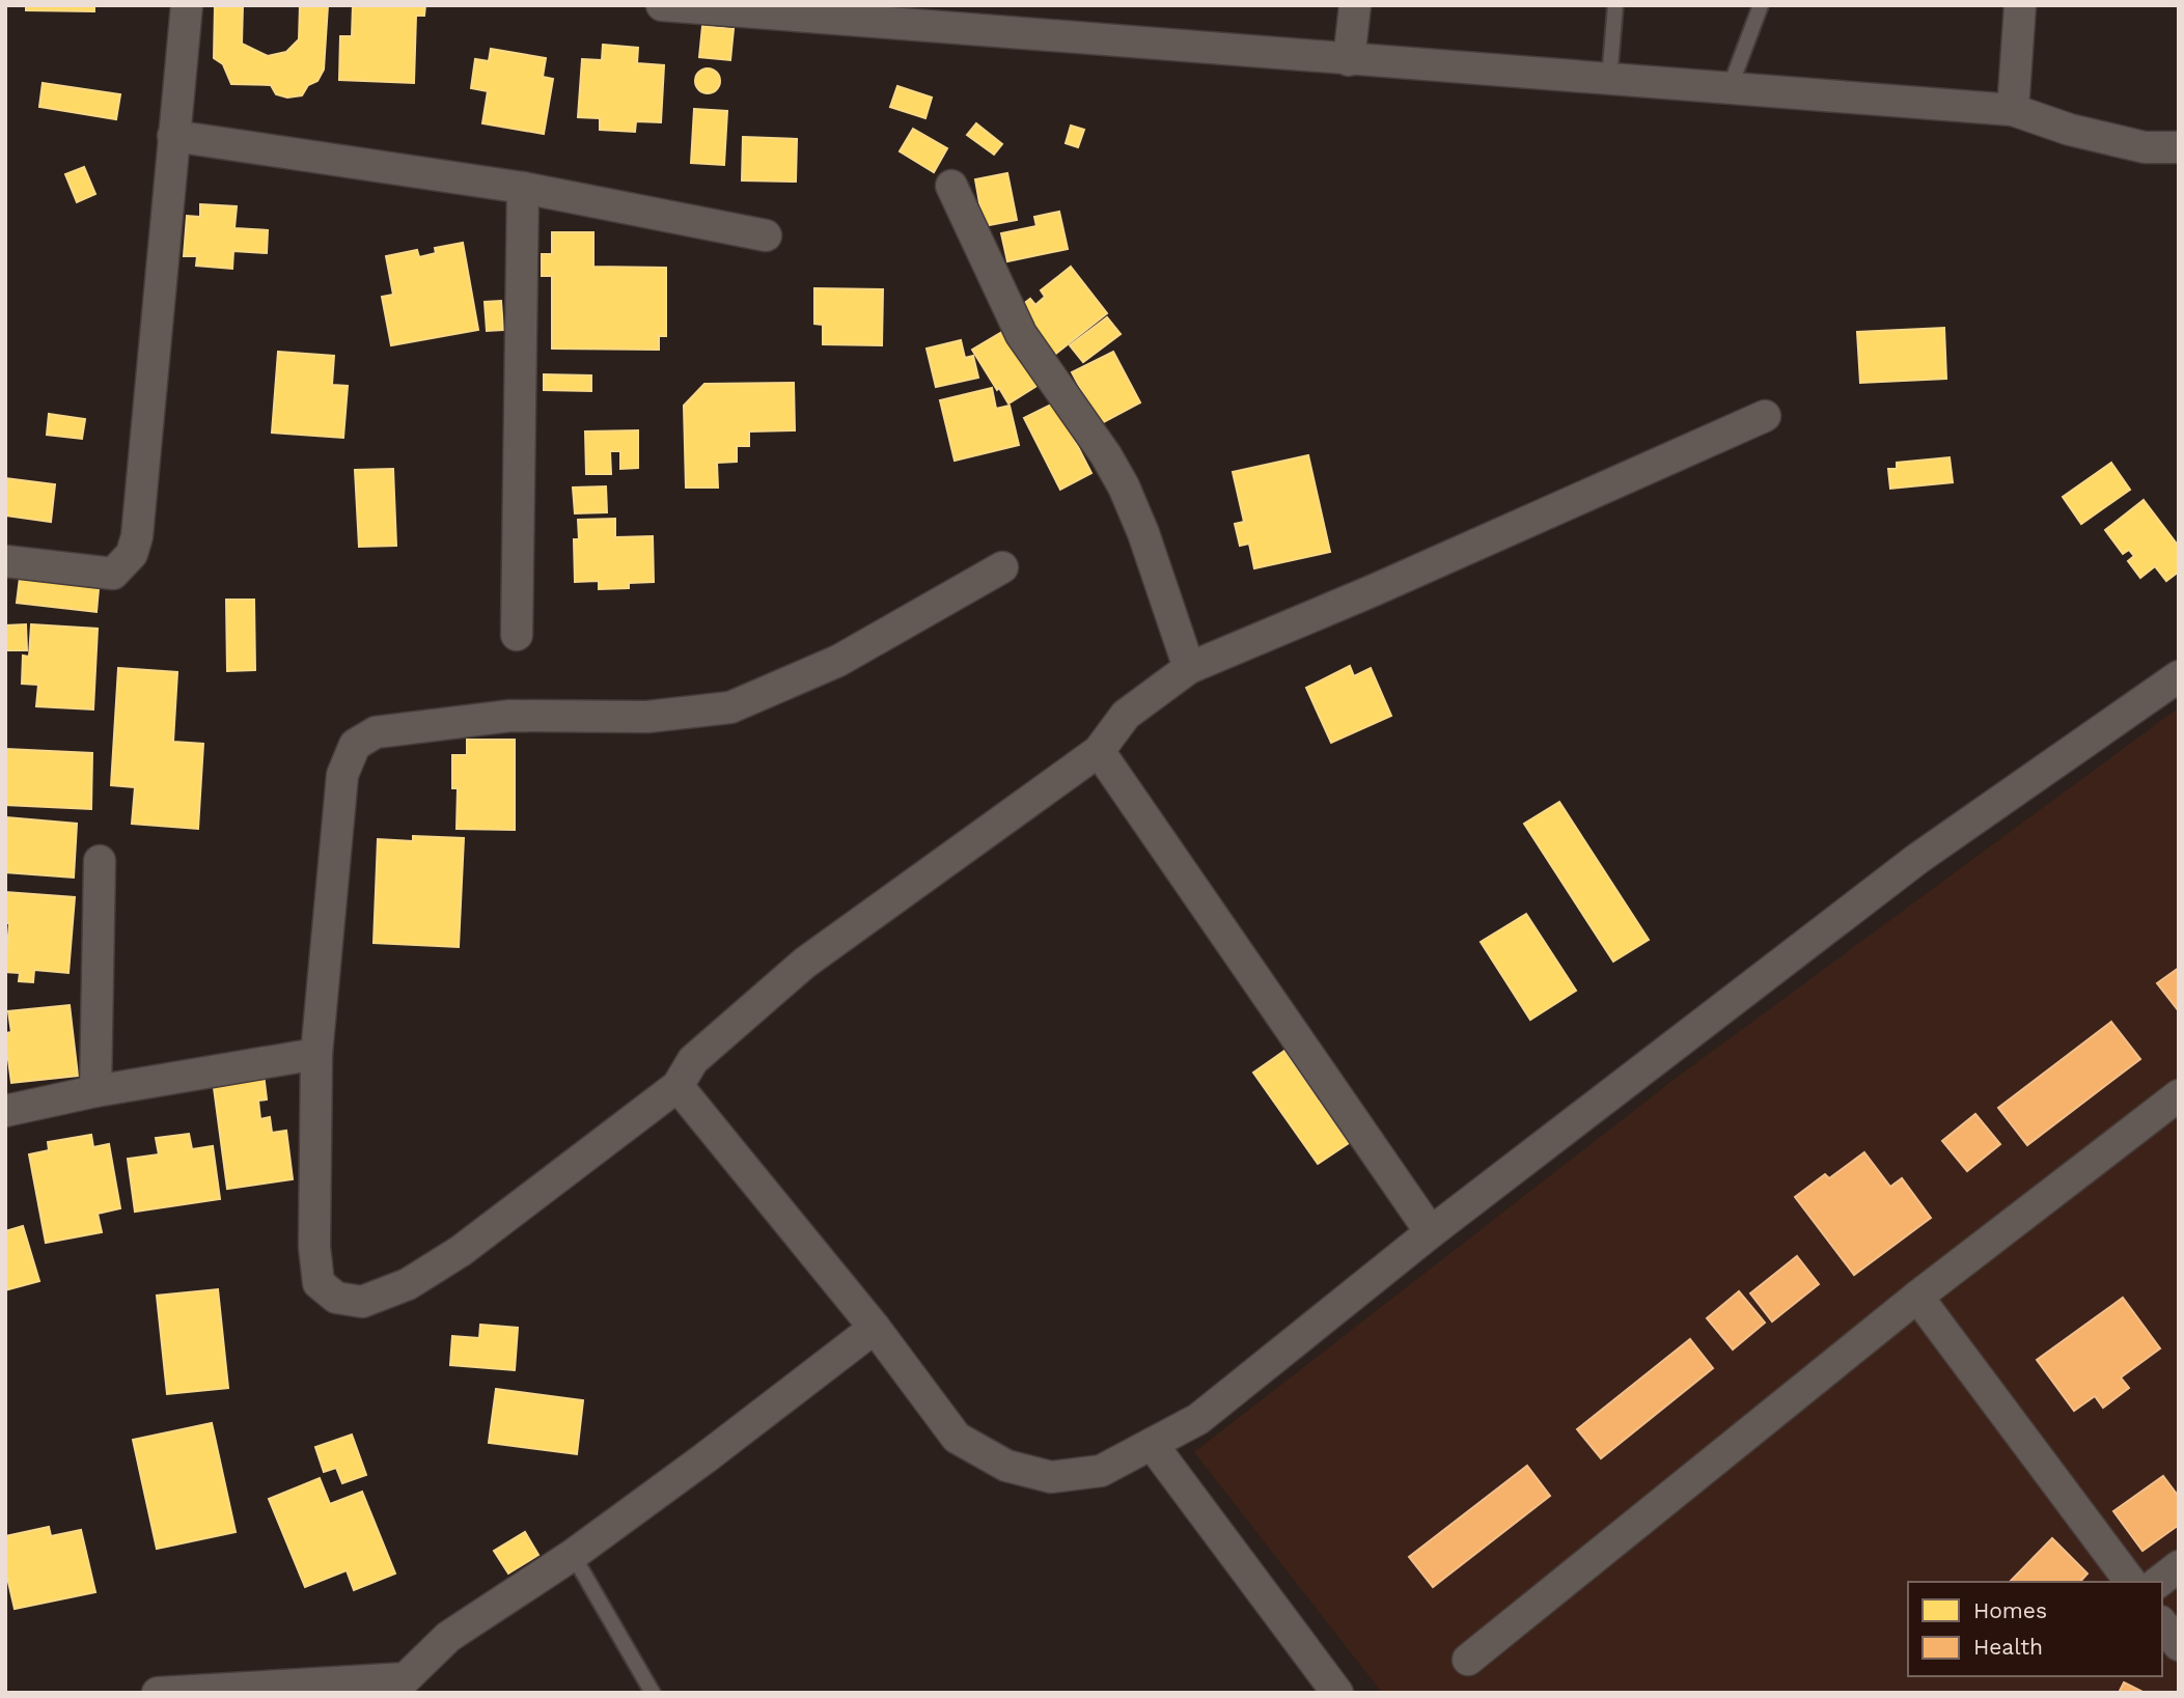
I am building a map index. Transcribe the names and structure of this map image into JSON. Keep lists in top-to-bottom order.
{
  "legend": ["Homes", "Health"]
}
